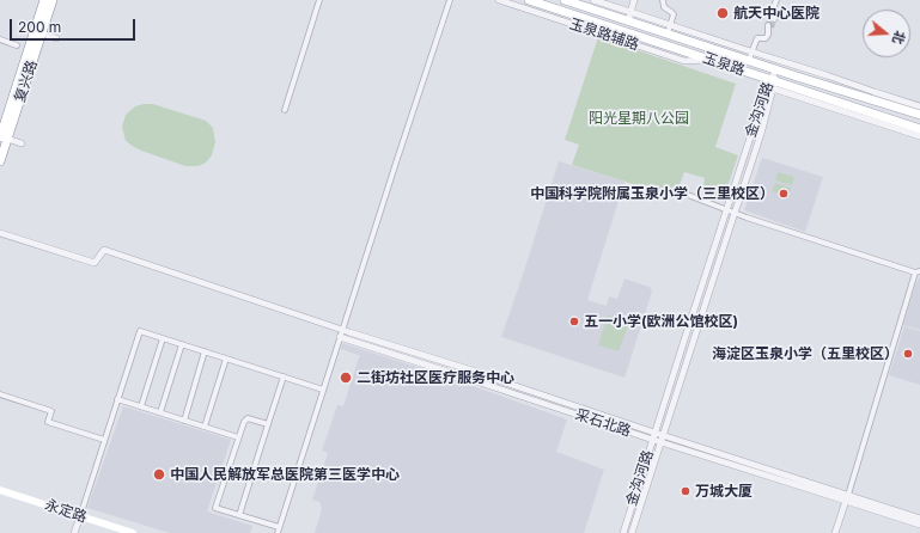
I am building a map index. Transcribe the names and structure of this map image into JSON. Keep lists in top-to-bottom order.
{
  "streets": {
    "main road": ["玉泉路", "复兴路", "永定路"],
    "street": ["玉泉路辅路", "金沟河路", "采石北路"]
  },
  "crossings": [
    ["玉泉路辅路", "玉泉路"],
    ["玉泉路", "金沟河路"],
    ["金沟河路", "采石北路"]
  ],
  "parks": ["阳光星期八公园"],
  "places": [
    "航天中心医院",
    "中国科学院附属玉泉小学（三里校区）",
    "五一小学(欧洲公馆校区)",
    "海淀区玉泉小学（五里校区）",
    "二街坊社区医疗服务中心",
    "中国人民解放军总医院第三医学中心",
    "万城大厦"
  ],
  "scale_bar": "200 m",
  "north": "right"
}
